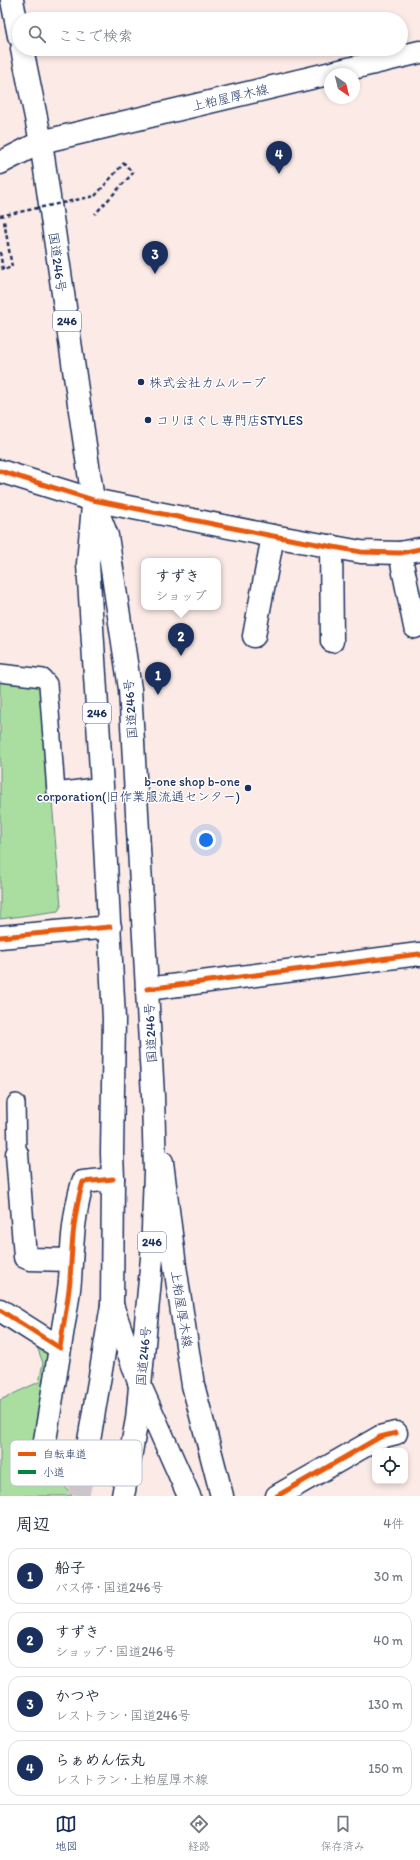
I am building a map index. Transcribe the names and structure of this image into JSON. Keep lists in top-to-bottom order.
{
  "streets": {
    "main road": ["上粕屋厚木線", "国道246号", "246"]
  },
  "crossings": [
    ["上粕屋厚木線", "国道246号"]
  ],
  "places": ["株式会社カムループ", "コリほぐし専門店STYLES", "b-one shop b-one corporation(旧作業服流通センター)"],
  "legend": ["自転車道", "小道"],
  "north": "bottom right",
  "page": {
    "search": "ここで検索",
    "pins": [
      "4",
      "3",
      "2",
      "1"
    ],
    "popup": ["すずき", "ショップ"],
    "heading": ["周辺", "4件"],
    "list": [
      {
        "mark": "1",
        "name": "船子",
        "note": "バス停 · 国道246号",
        "value": "30 m"
      },
      {
        "mark": "2",
        "name": "すずき",
        "note": "ショップ · 国道246号",
        "value": "40 m"
      },
      {
        "mark": "3",
        "name": "かつや",
        "note": "レストラン · 国道246号",
        "value": "130 m"
      },
      {
        "mark": "4",
        "name": "らぁめん伝丸",
        "note": "レストラン · 上粕屋厚木線",
        "value": "150 m"
      }
    ],
    "nav": ["地図", "経路", "保存済み"]
  }
}
